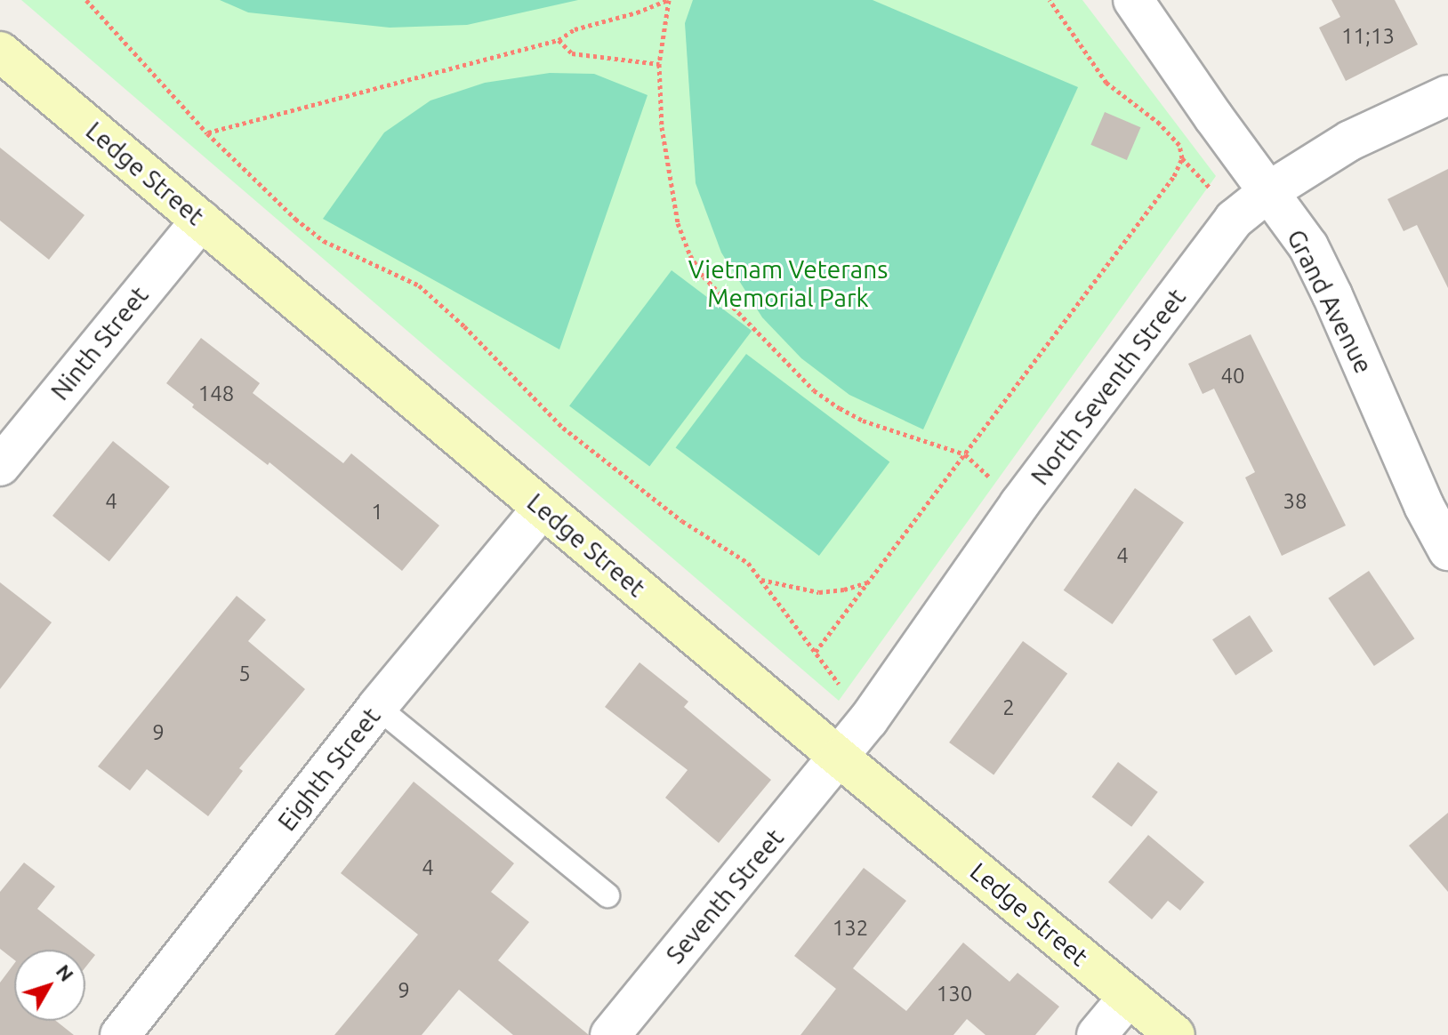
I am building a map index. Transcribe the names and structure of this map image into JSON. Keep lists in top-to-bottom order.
{
  "streets": {
    "street": [
      "Ledge Street",
      "Grand Avenue",
      "Ninth Street",
      "North Seventh Street",
      "Eighth Street",
      "Seventh Street"
    ]
  },
  "crossings": [
    ["Ledge Street", "Ninth Street"],
    ["Ledge Street", "North Seventh Street"],
    ["Ledge Street", "Eighth Street"],
    ["Ledge Street", "Seventh Street"],
    ["Grand Avenue", "North Seventh Street"],
    ["North Seventh Street", "Seventh Street"]
  ],
  "parks": ["Vietnam Veterans Memorial Park"],
  "house_numbers": [
    "11;13",
    "40",
    "148",
    "4",
    "38",
    "1",
    "4",
    "5",
    "2",
    "9",
    "4",
    "132",
    "9",
    "130"
  ],
  "north": "top right"
}
